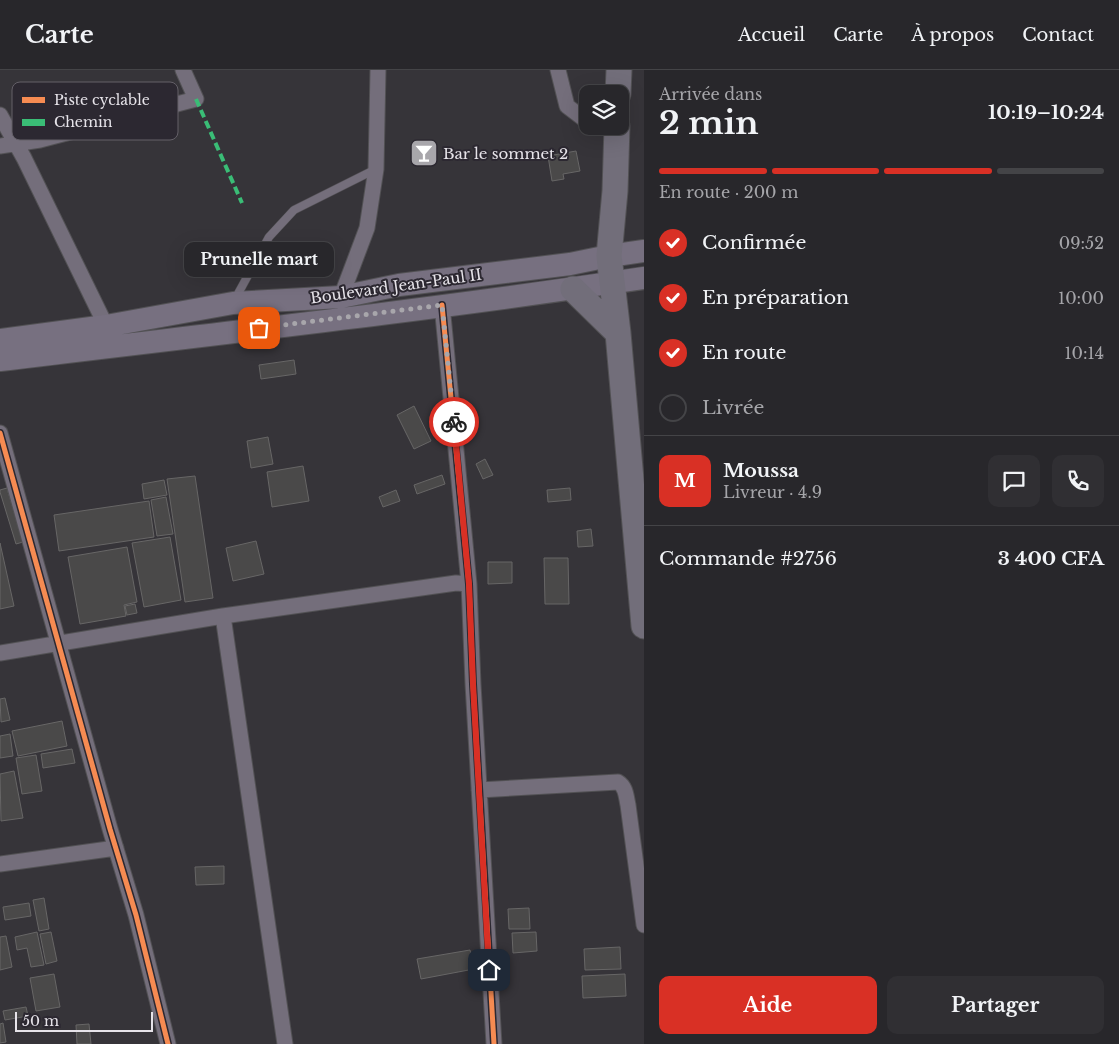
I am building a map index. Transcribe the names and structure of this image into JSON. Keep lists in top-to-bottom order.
{
  "streets": {
    "main road": ["Boulevard Jean-Paul II"]
  },
  "places": {
    "bar": ["Bar le sommet 2"],
    "other": ["Prunelle mart"]
  },
  "legend": ["Piste cyclable", "Chemin"],
  "scale_bar": "50 m",
  "page": {
    "header": "Carte",
    "nav": [
      "Accueil",
      "Carte",
      "À propos",
      "Contact"
    ],
    "heading": ["2 min", "Arrivée dans", "10:19–10:24"],
    "panel": [
      "Moussa",
      "Livreur · 4.9",
      "Commande #2756",
      "3 400 CFA"
    ],
    "bar": "En route · 200 m",
    "list": [
      ["Confirmée", "09:52"],
      ["En préparation", "10:00"],
      ["En route", "10:14"],
      "Livrée"
    ],
    "bubble": "Prunelle mart",
    "round": "M",
    "buttons": ["Aide", "Partager"],
    "scale": "50 m"
  }
}
